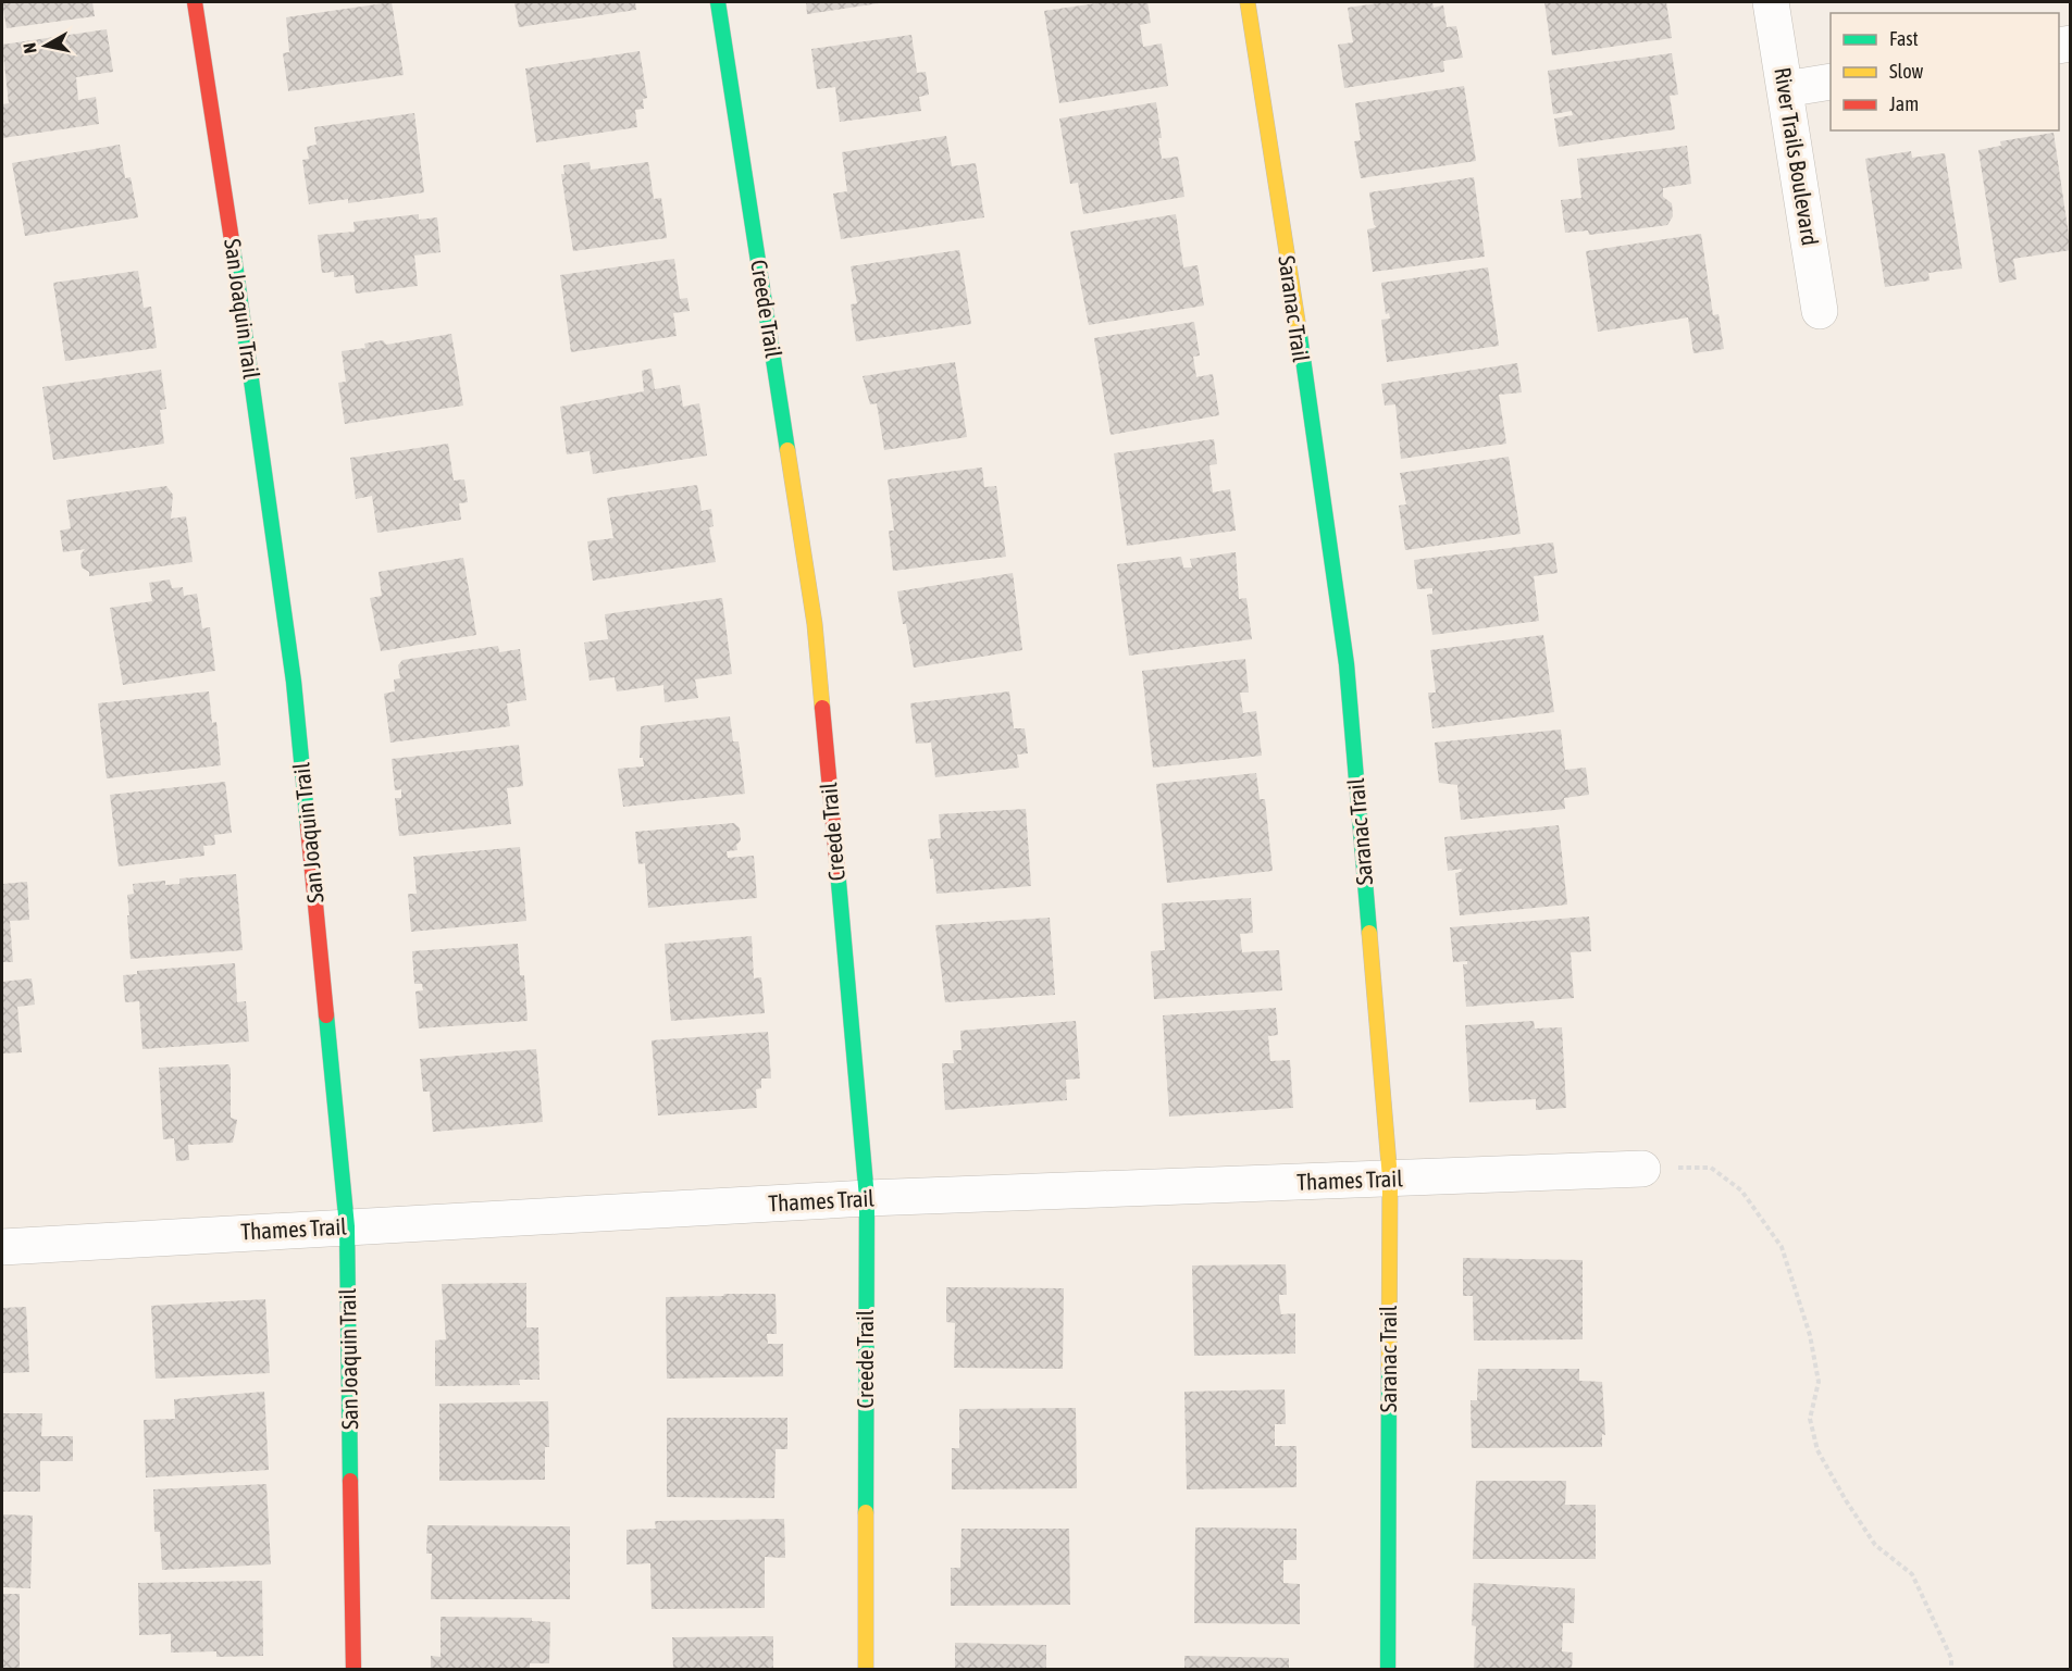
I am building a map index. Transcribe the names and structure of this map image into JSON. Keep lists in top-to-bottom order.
{
  "streets": {
    "street": [
      "River Trails Boulevard",
      "San Joaquin Trail",
      "Creede Trail",
      "Saranac Trail",
      "Thames Trail"
    ]
  },
  "crossings": [
    ["San Joaquin Trail", "Thames Trail"],
    ["Creede Trail", "Thames Trail"],
    ["Saranac Trail", "Thames Trail"]
  ],
  "legend": ["Fast", "Slow", "Jam"],
  "north": "left"
}
